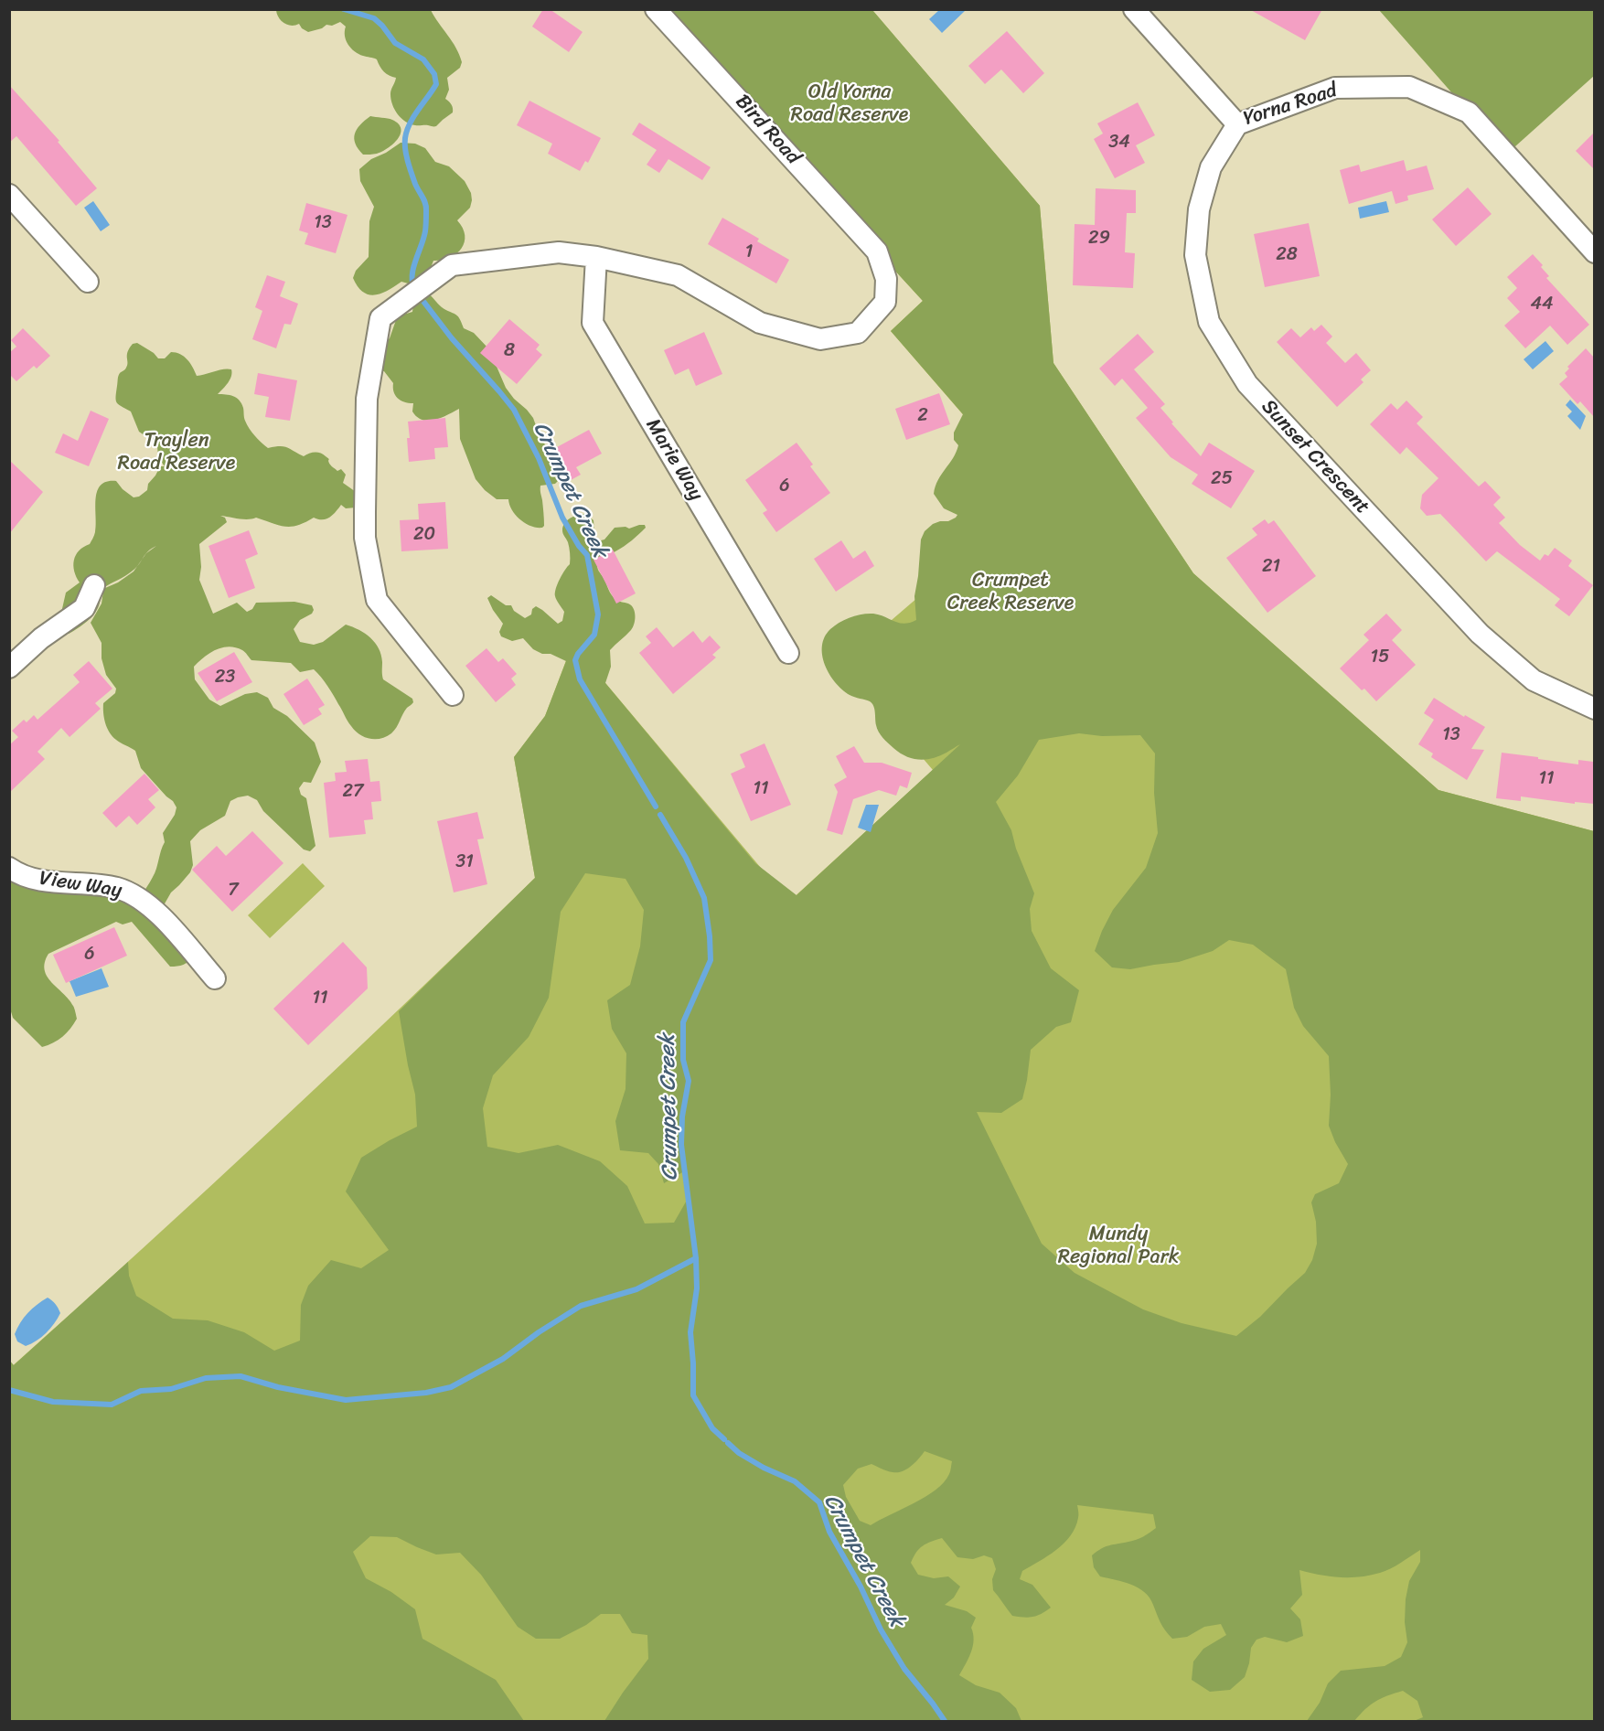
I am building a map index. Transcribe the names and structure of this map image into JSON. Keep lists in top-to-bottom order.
{
  "streets": {
    "street": [
      "Yorna Road",
      "Bird Road",
      "Sunset Crescent",
      "Marie Way",
      "View Way"
    ]
  },
  "crossings": [
    ["Yorna Road", "Sunset Crescent"],
    ["Bird Road", "Marie Way"]
  ],
  "water": ["Crumpet Creek"],
  "parks": [
    "Old Yorna Road Reserve",
    "Traylen Road Reserve",
    "Crumpet Creek Reserve",
    "Mundy Regional Park"
  ],
  "house_numbers": [
    "34",
    "13",
    "29",
    "1",
    "28",
    "44",
    "8",
    "2",
    "25",
    "6",
    "20",
    "21",
    "15",
    "23",
    "13",
    "11",
    "11",
    "27",
    "31",
    "7",
    "6",
    "11"
  ]
}
